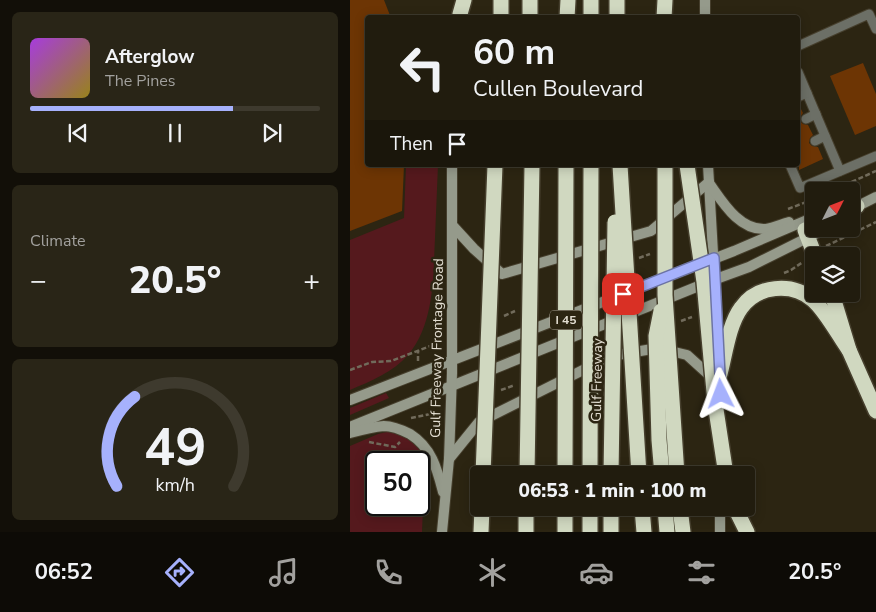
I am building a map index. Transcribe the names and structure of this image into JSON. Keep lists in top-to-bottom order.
{
  "streets": {
    "highway": ["I 45", "Gulf Freeway"],
    "main road": ["Gulf Freeway Frontage Road"]
  },
  "north": "top right",
  "page": {
    "turn": ["60 m", "Cullen Boulevard"],
    "song": ["Afterglow", "The Pines"],
    "then": "Then",
    "tile": "Climate",
    "heat": ["−", "20.5°", "+"],
    "limit": "50",
    "trip": "06:53 · 1 min · 100 m",
    "tabs": ["06:52", "20.5°"],
    "gauge": ["49", "km/h"]
  }
}
